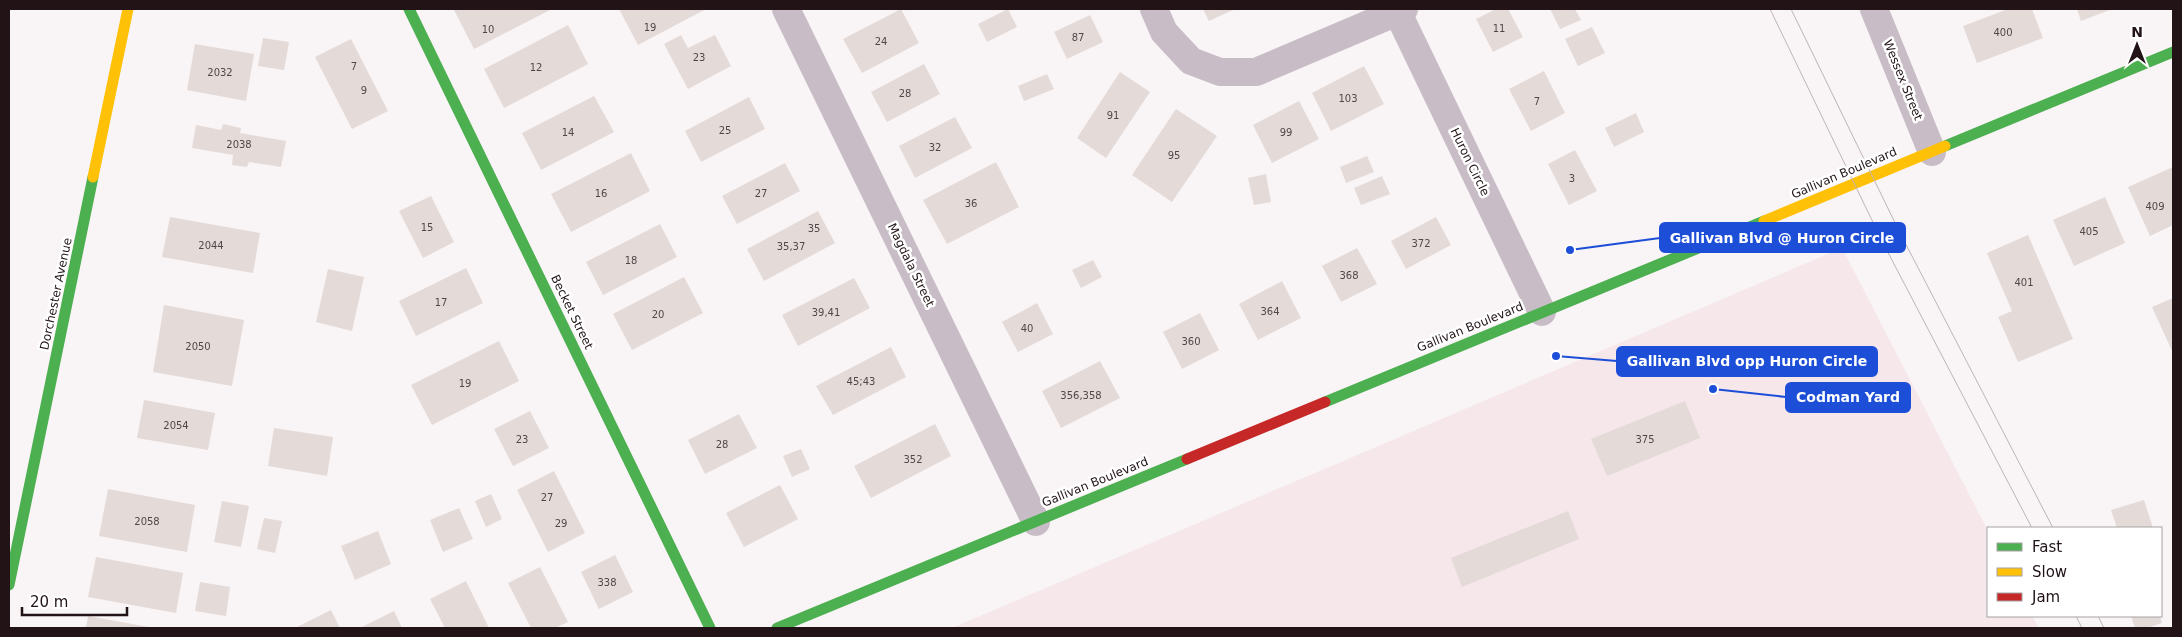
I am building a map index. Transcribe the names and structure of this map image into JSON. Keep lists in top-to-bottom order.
{
  "streets": {
    "main road": ["Gallivan Boulevard", "Dorchester Avenue", "Becket Street"],
    "street": ["Wessex Street", "Huron Circle", "Magdala Street"]
  },
  "crossings": [
    ["Wessex Street", "Gallivan Boulevard"],
    ["Huron Circle", "Gallivan Boulevard"],
    ["Gallivan Boulevard", "Magdala Street"]
  ],
  "places": ["Gallivan Blvd @ Huron Circle", "Gallivan Blvd opp Huron Circle", "Codman Yard"],
  "house_numbers": [
    "19",
    "11",
    "10",
    "400",
    "87",
    "24",
    "23",
    "7",
    "12",
    "2032",
    "9",
    "28",
    "103",
    "7",
    "91",
    "25",
    "14",
    "99",
    "2038",
    "32",
    "95",
    "3",
    "16",
    "27",
    "36",
    "409",
    "15",
    "35",
    "405",
    "372",
    "2044",
    "35,37",
    "18",
    "368",
    "401",
    "17",
    "364",
    "39,41",
    "20",
    "40",
    "360",
    "2050",
    "45;43",
    "19",
    "356,358",
    "2054",
    "23",
    "375",
    "28",
    "352",
    "27",
    "2058",
    "29",
    "338"
  ],
  "legend": ["Fast", "Slow", "Jam"],
  "scale_bar": "20 m",
  "north": "top"
}
